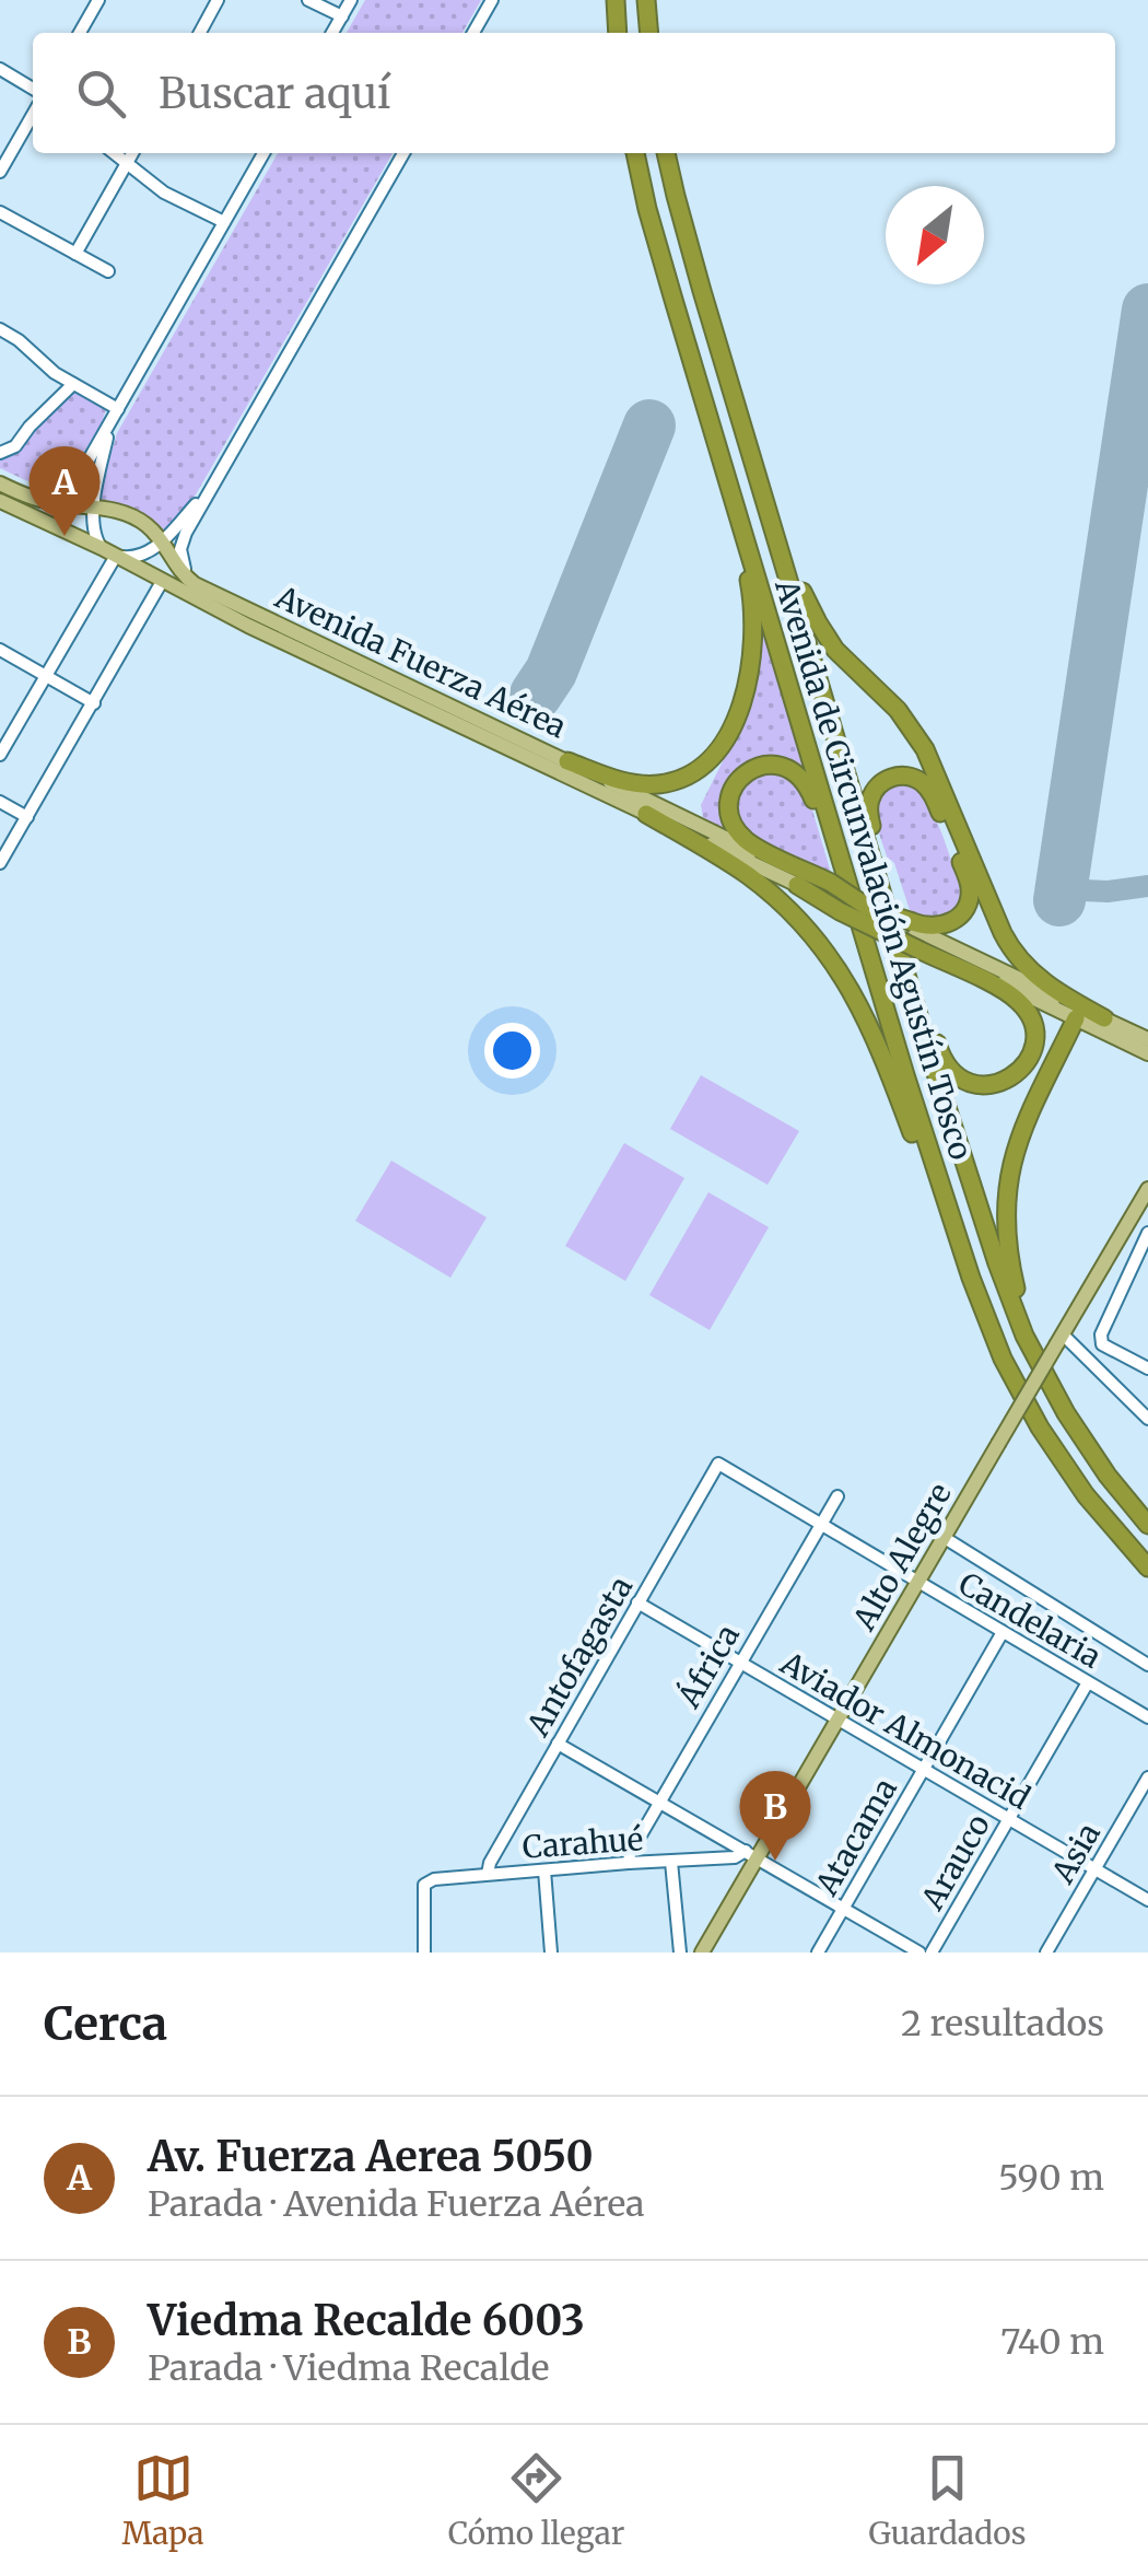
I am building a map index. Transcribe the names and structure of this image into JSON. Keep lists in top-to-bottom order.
{
  "streets": {
    "highway": ["Avenida de Circunvalación Agustín Tosco"],
    "main road": ["Avenida Fuerza Aérea", "Alto Alegre"],
    "street": [
      "Candelaria",
      "Antofagasta",
      "África",
      "Aviador Almonacid",
      "Atacama",
      "Carahué",
      "Asia",
      "Arauco"
    ]
  },
  "crossings": [
    ["Alto Alegre", "Candelaria"],
    ["Alto Alegre", "Aviador Almonacid"],
    ["Alto Alegre", "Carahué"],
    ["Candelaria", "Antofagasta"],
    ["Candelaria", "África"],
    ["Candelaria", "Atacama"],
    ["Candelaria", "Arauco"],
    ["Antofagasta", "Aviador Almonacid"],
    ["Antofagasta", "Carahué"],
    ["África", "Aviador Almonacid"],
    ["África", "Carahué"],
    ["Aviador Almonacid", "Atacama"],
    ["Aviador Almonacid", "Asia"],
    ["Aviador Almonacid", "Arauco"]
  ],
  "north": "bottom left",
  "page": {
    "search": "Buscar aquí",
    "pins": ["A", "B"],
    "heading": ["Cerca", "2 resultados"],
    "list": [
      {
        "mark": "A",
        "name": "Av. Fuerza Aerea 5050",
        "note": "Parada · Avenida Fuerza Aérea",
        "value": "590 m"
      },
      {
        "mark": "B",
        "name": "Viedma Recalde 6003",
        "note": "Parada · Viedma Recalde",
        "value": "740 m"
      }
    ],
    "nav": ["Mapa", "Cómo llegar", "Guardados"]
  }
}
